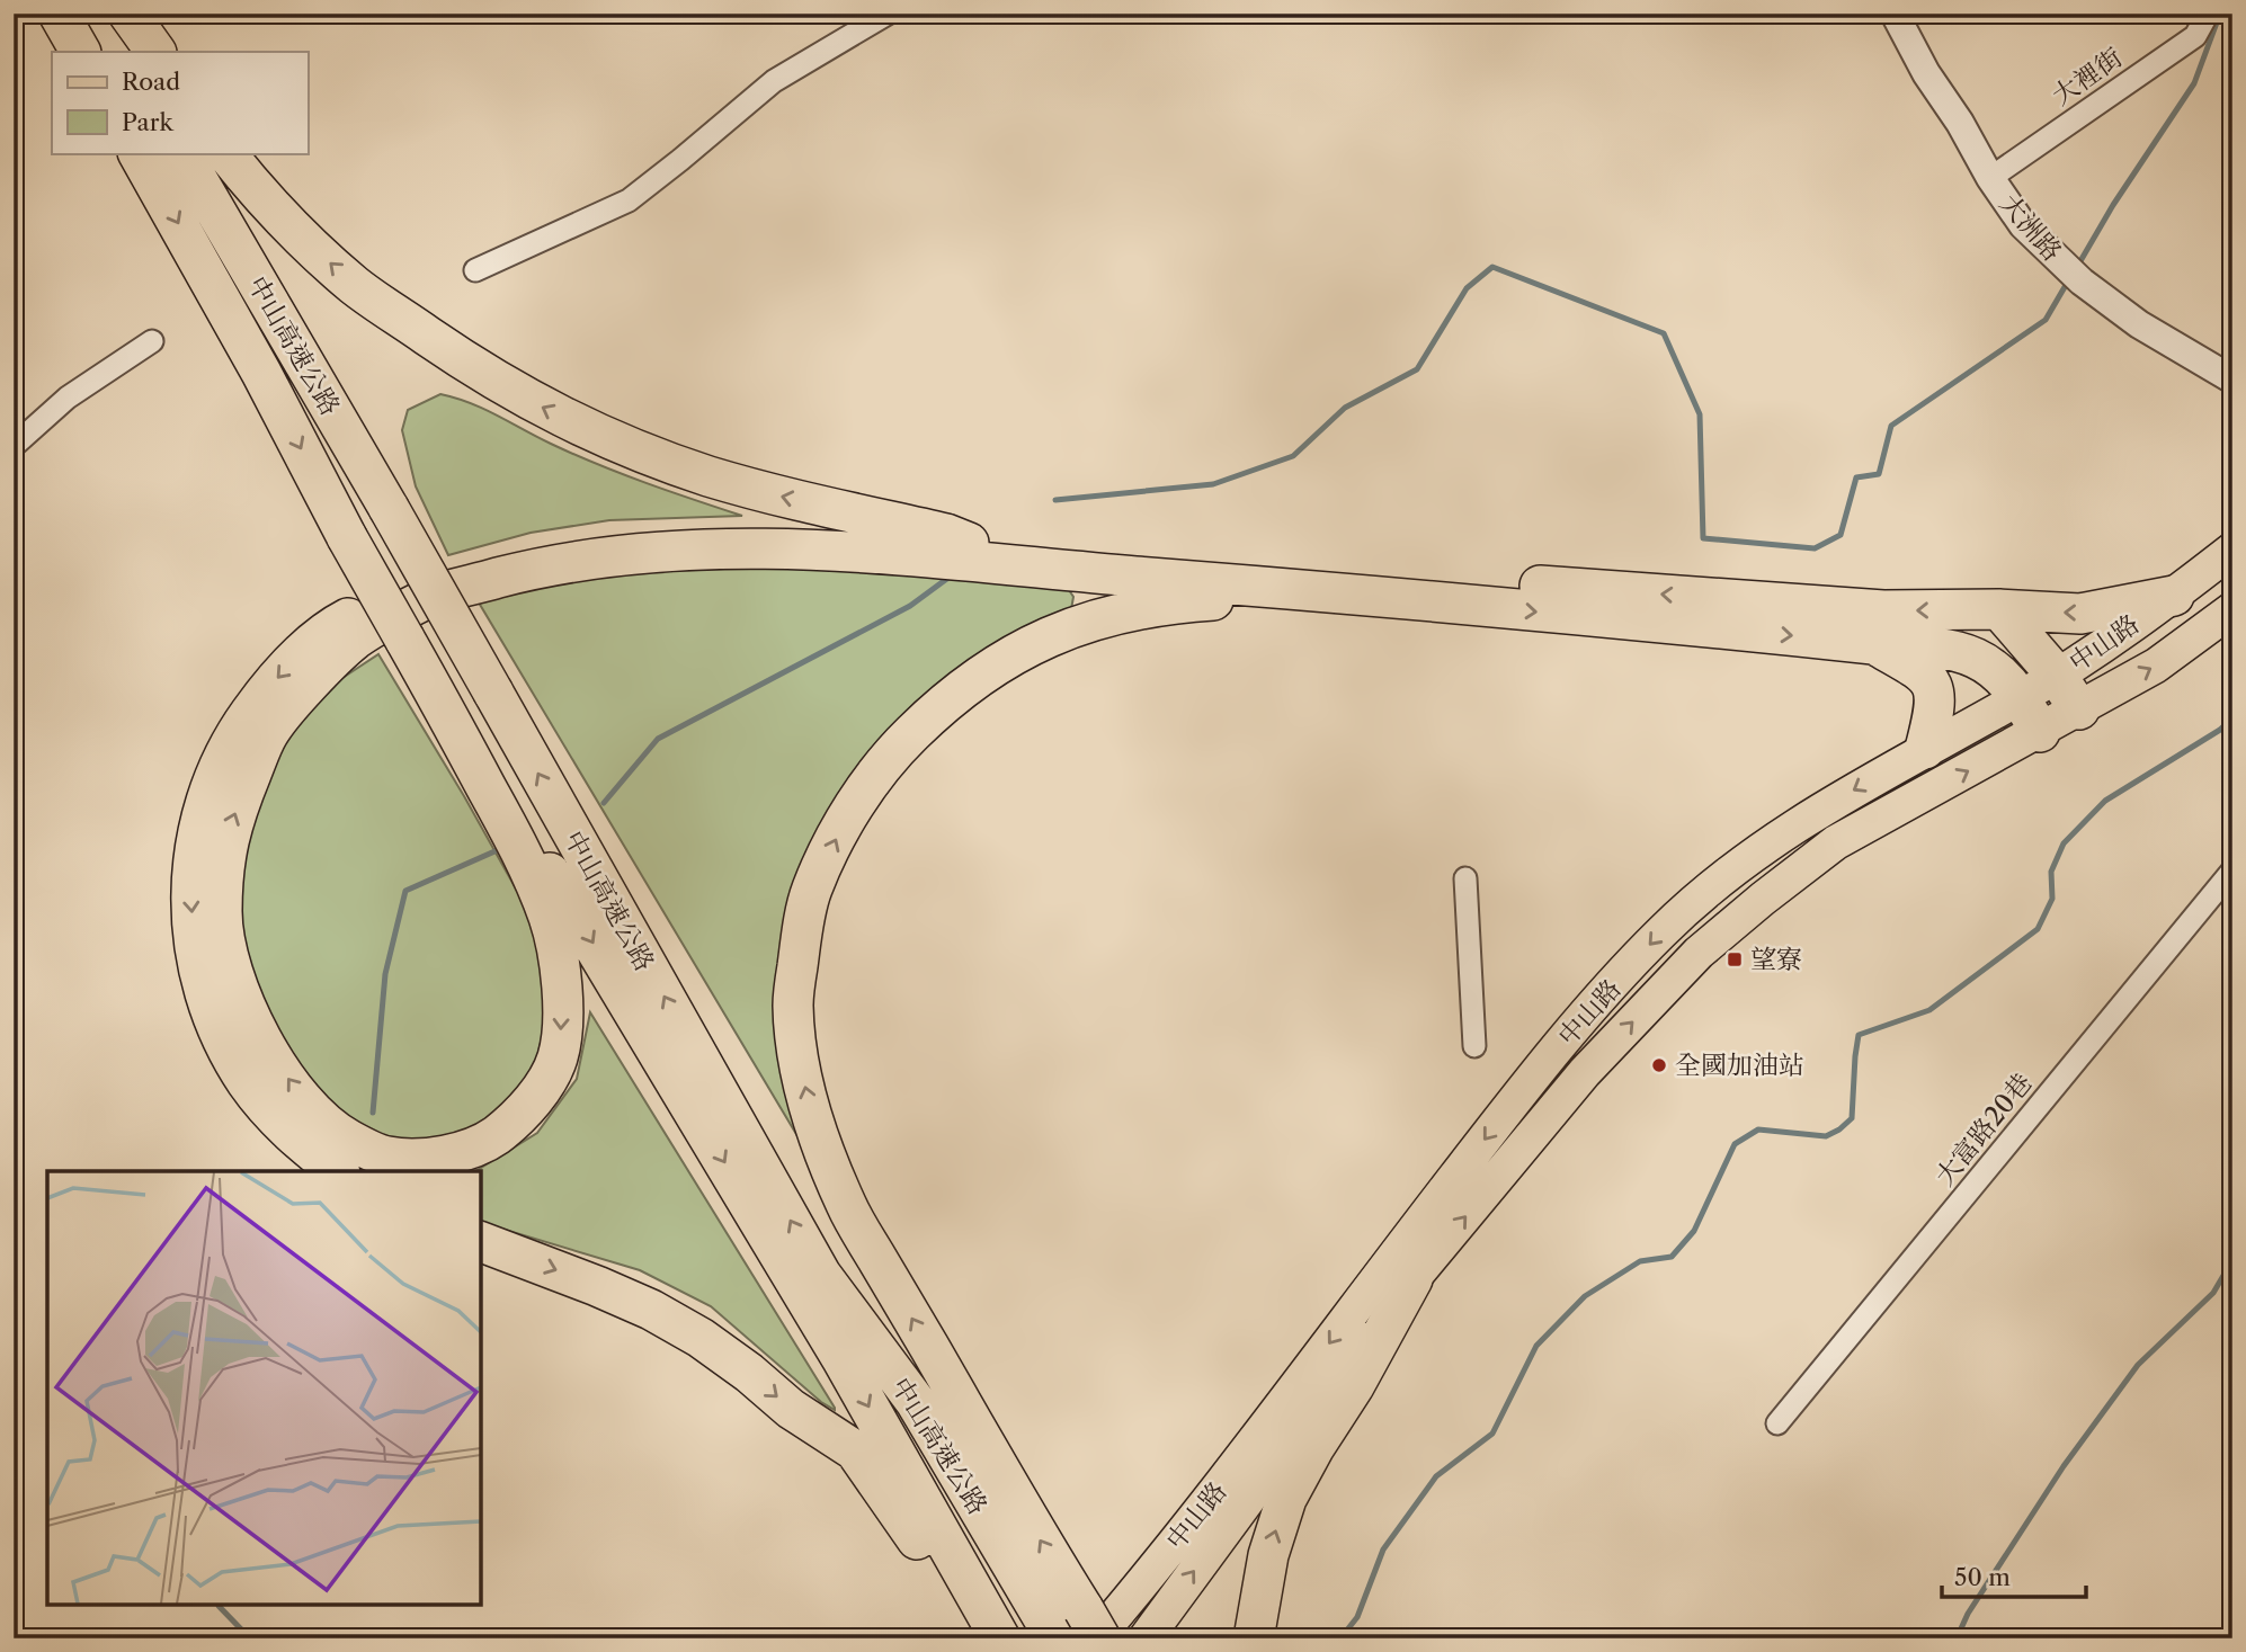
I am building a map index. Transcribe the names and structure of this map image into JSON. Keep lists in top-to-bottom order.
{
  "streets": {
    "highway": ["中山高速公路"],
    "main road": ["中山路"],
    "street": ["大裡街", "大洲路", "大富路20巷"]
  },
  "crossings": [
    ["大裡街", "大洲路"]
  ],
  "places": {
    "transit": ["望寮"],
    "other": ["全國加油站"]
  },
  "legend": ["Road", "Park"],
  "scale_bar": "50 m"
}
